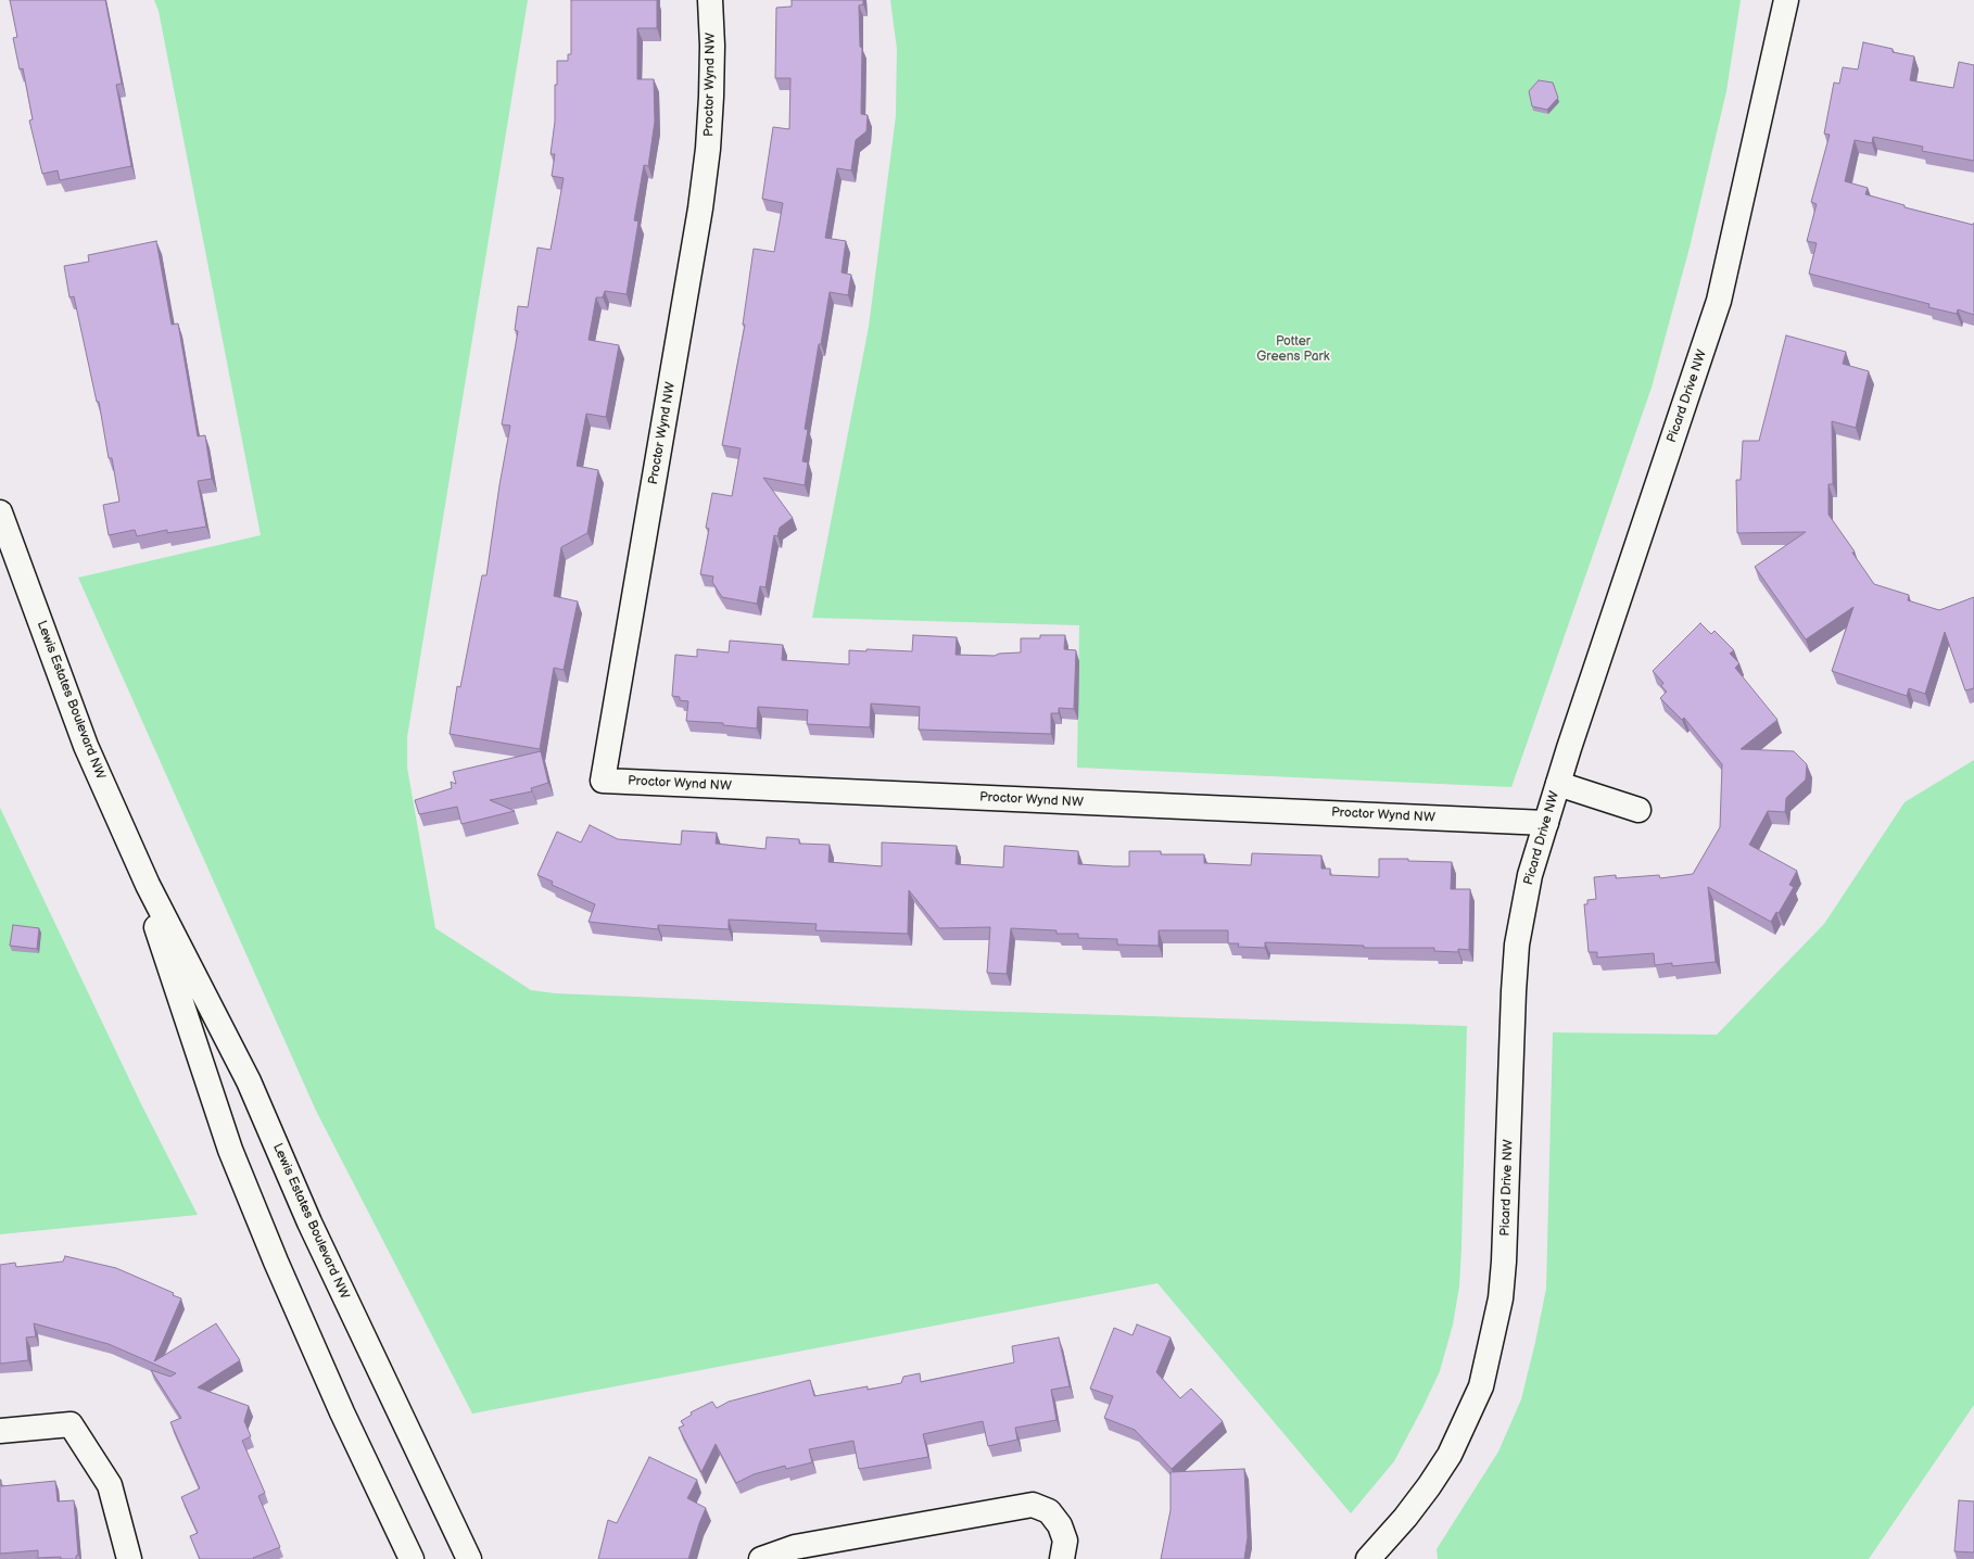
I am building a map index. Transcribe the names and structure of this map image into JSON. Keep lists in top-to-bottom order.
{
  "streets": {
    "street": ["Proctor Wynd NW", "Picard Drive NW", "Lewis Estates Boulevard NW"]
  },
  "crossings": [
    ["Proctor Wynd NW", "Picard Drive NW"]
  ],
  "parks": ["Potter Greens Park"]
}
